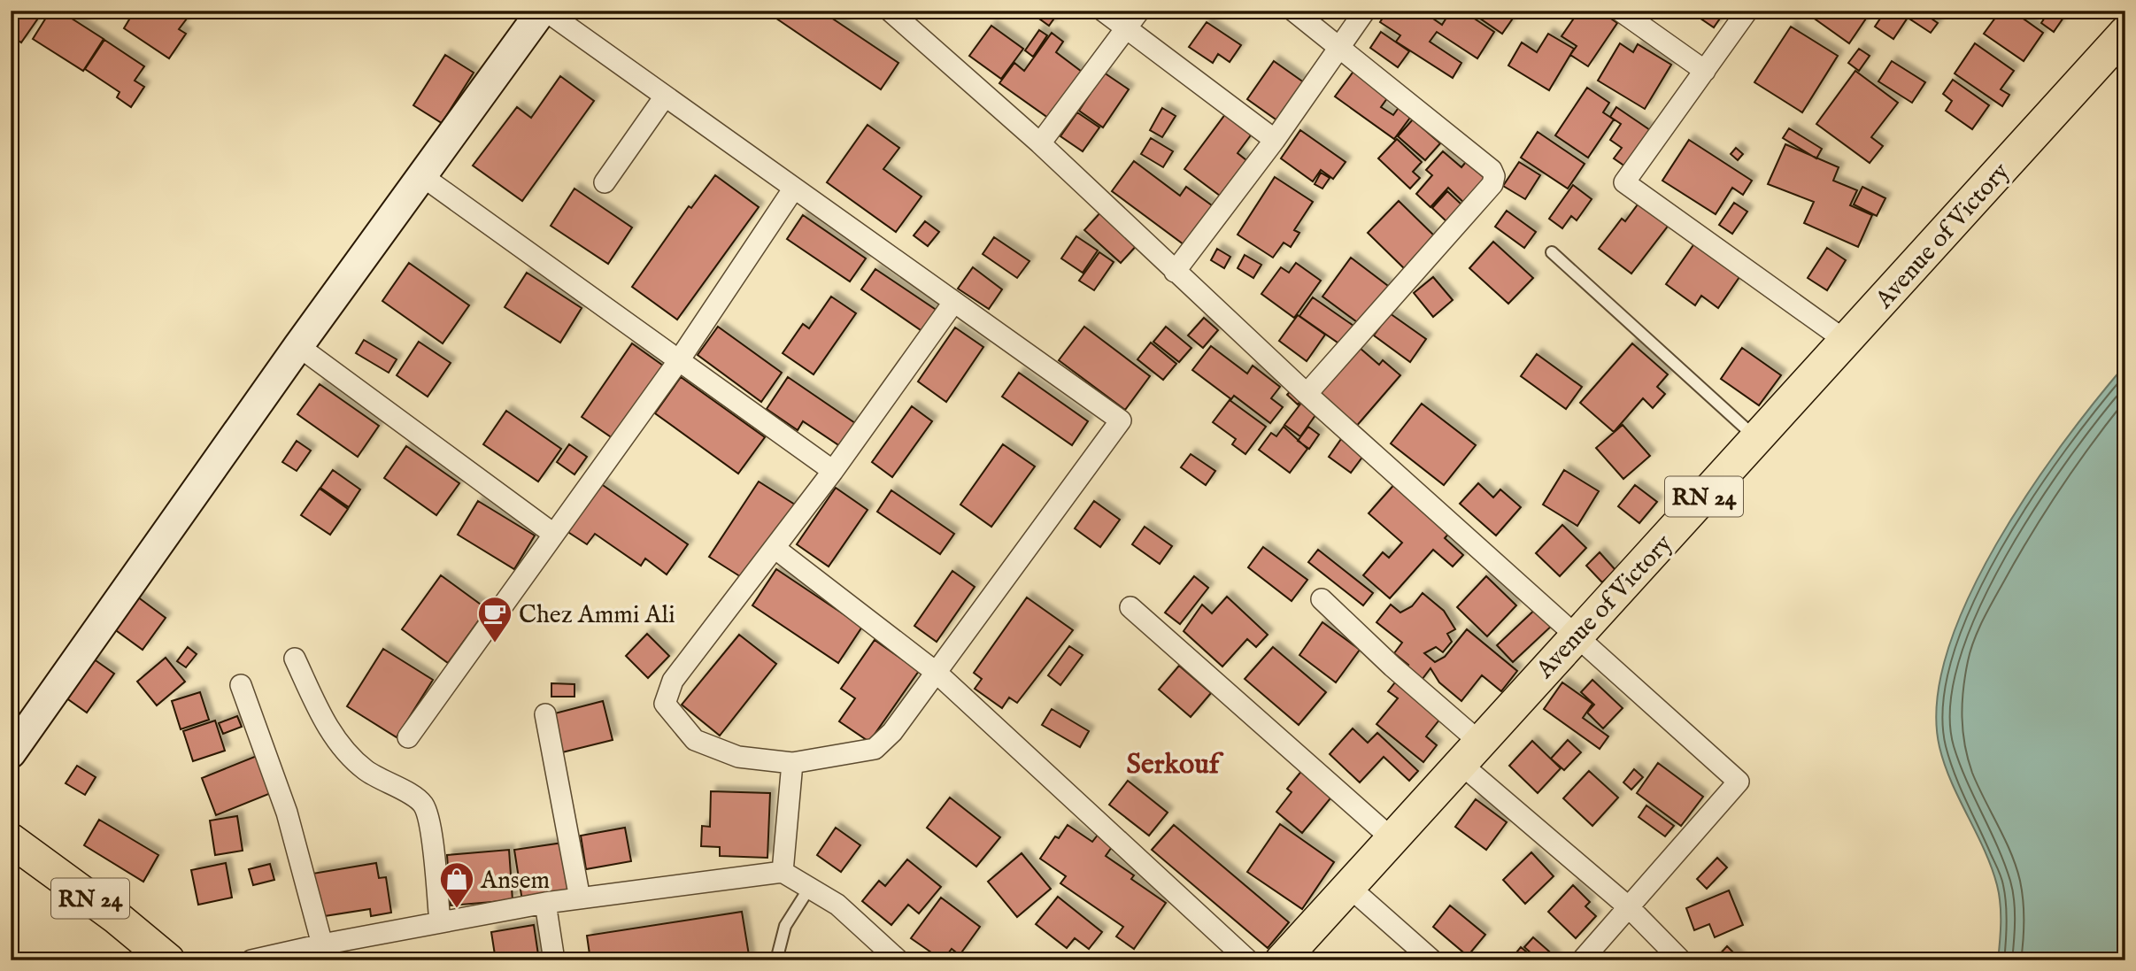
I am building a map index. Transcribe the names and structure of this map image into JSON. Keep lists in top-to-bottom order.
{
  "streets": {
    "main road": ["Avenue of Victory", "RN 24"]
  },
  "districts": ["Serkouf"],
  "places": {
    "cafe": ["Chez Ammi Ali"],
    "shop": ["Ansem"]
  }
}
